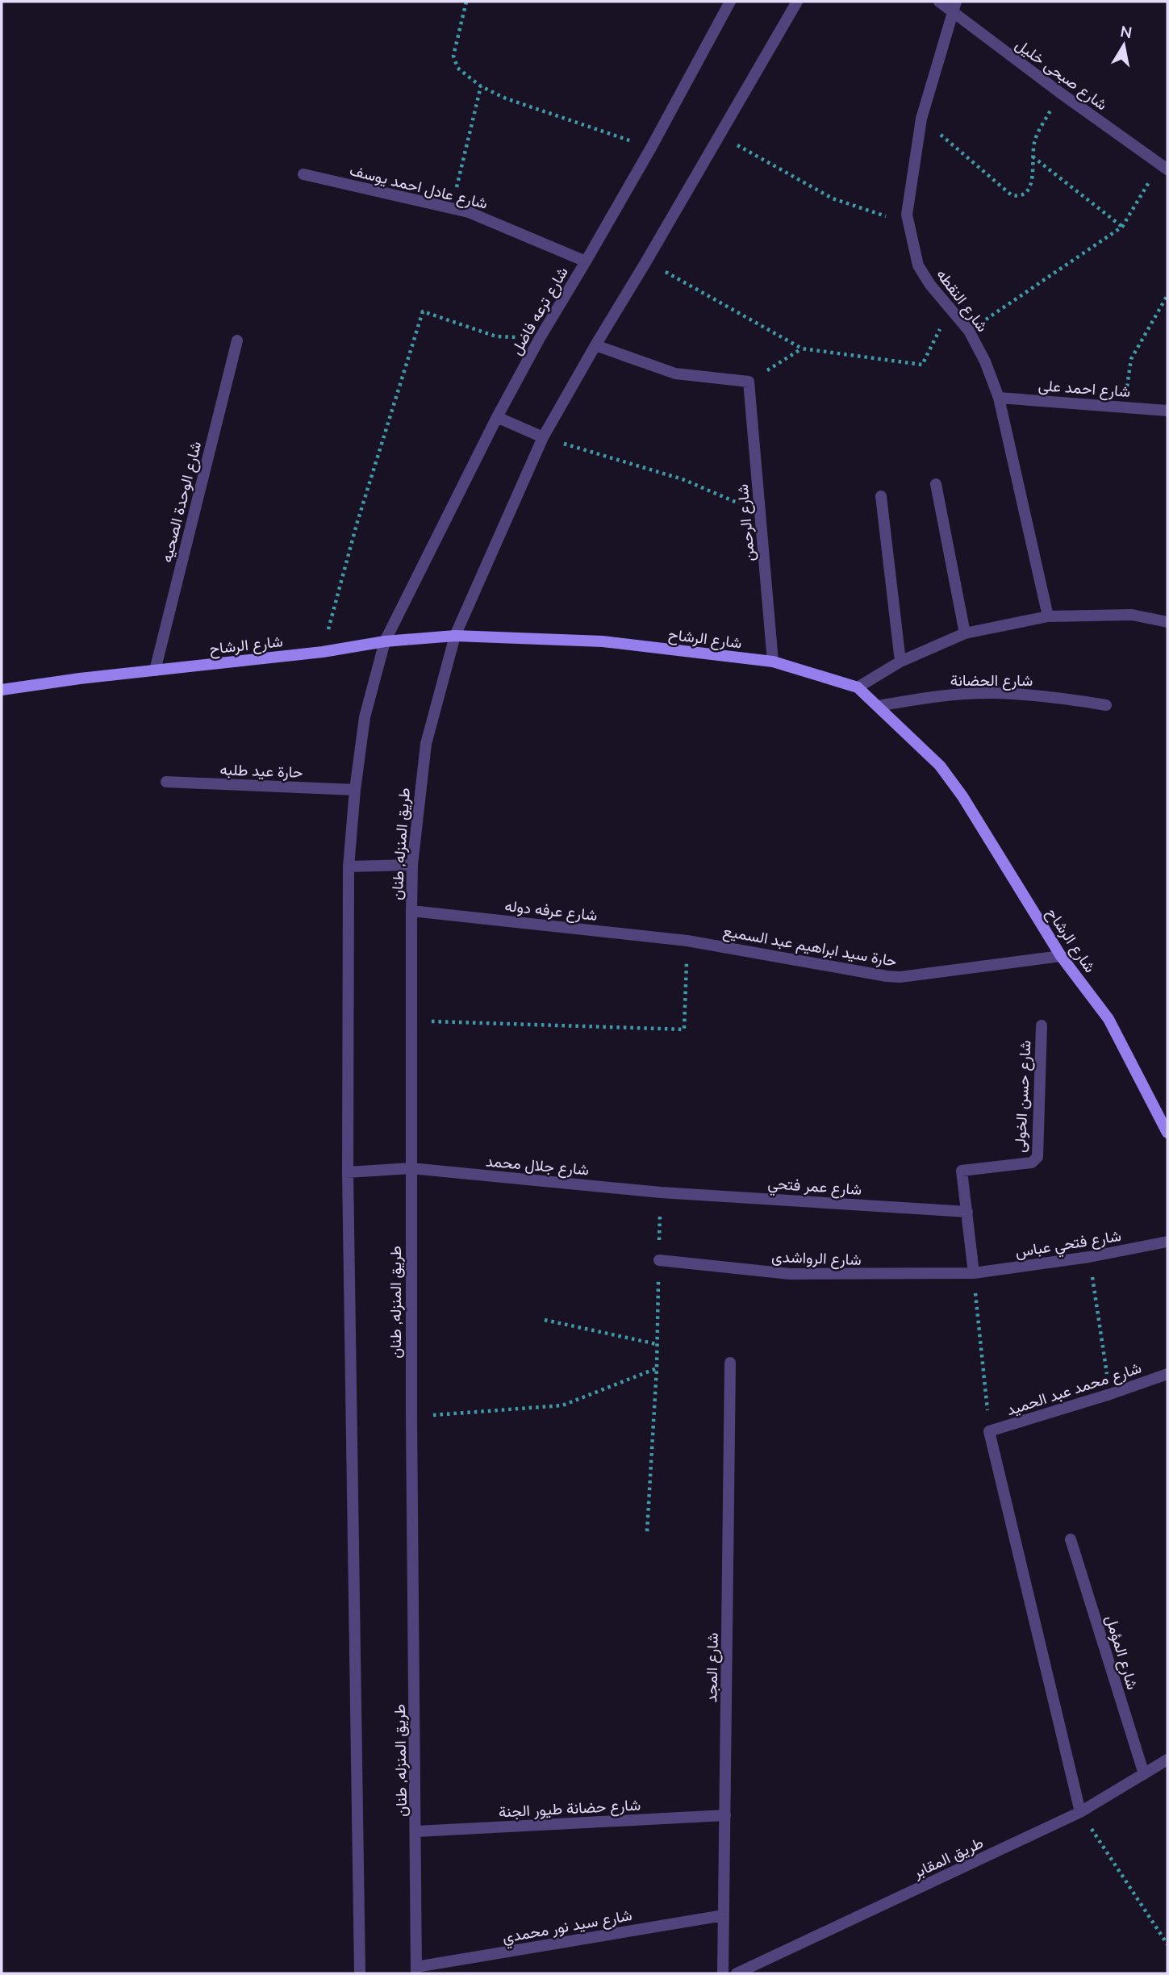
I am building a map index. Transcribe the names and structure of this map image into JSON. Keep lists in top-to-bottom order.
{
  "streets": {
    "main road": ["شارع الرشاح"],
    "street": [
      "شارع صبحى خليل",
      "شارع عادل احمد يوسف",
      "شارع النقطه",
      "شارع ترعه فاضل",
      "شارع احمد على",
      "شارع الوحدة الصحيه",
      "شارع الرحمن",
      "شارع الحضانة",
      "حارة عيد طلبه",
      "طريق المنزله, طنان",
      "شارع عرفه دوله",
      "حارة سيد ابراهيم عبد السميع",
      "شارع حسن الخولى",
      "شارع جلال محمد",
      "شارع عمر فتحي",
      "شارع فتحي عباس",
      "شارع الرواشدى",
      "شارع محمد عبد الحميد",
      "شارع المؤمل",
      "شارع المجد",
      "شارع حضانة طيور الجنة",
      "طريق المقابر",
      "شارع سيد نور محمدي"
    ]
  },
  "crossings": [
    ["شارع صبحى خليل", "شارع النقطه"],
    ["شارع عادل احمد يوسف", "شارع ترعه فاضل"],
    ["شارع النقطه", "شارع احمد على"],
    ["شارع ترعه فاضل", "شارع الرشاح"],
    ["شارع الوحدة الصحيه", "شارع الرشاح"],
    ["شارع الرحمن", "شارع الرشاح"],
    ["شارع الرشاح", "شارع الحضانة"],
    ["شارع الرشاح", "طريق المنزله, طنان"],
    ["شارع الرشاح", "حارة سيد ابراهيم عبد السميع"],
    ["طريق المنزله, طنان", "شارع عرفه دوله"],
    ["طريق المنزله, طنان", "شارع جلال محمد"],
    ["طريق المنزله, طنان", "شارع حضانة طيور الجنة"],
    ["طريق المنزله, طنان", "شارع سيد نور محمدي"],
    ["شارع عرفه دوله", "حارة سيد ابراهيم عبد السميع"],
    ["شارع حسن الخولى", "شارع عمر فتحي"],
    ["شارع حسن الخولى", "شارع فتحي عباس"],
    ["شارع حسن الخولى", "شارع الرواشدى"],
    ["شارع جلال محمد", "شارع عمر فتحي"],
    ["شارع فتحي عباس", "شارع الرواشدى"],
    ["شارع المؤمل", "طريق المقابر"],
    ["شارع المجد", "شارع حضانة طيور الجنة"],
    ["شارع المجد", "شارع سيد نور محمدي"]
  ],
  "north": "top"
}
